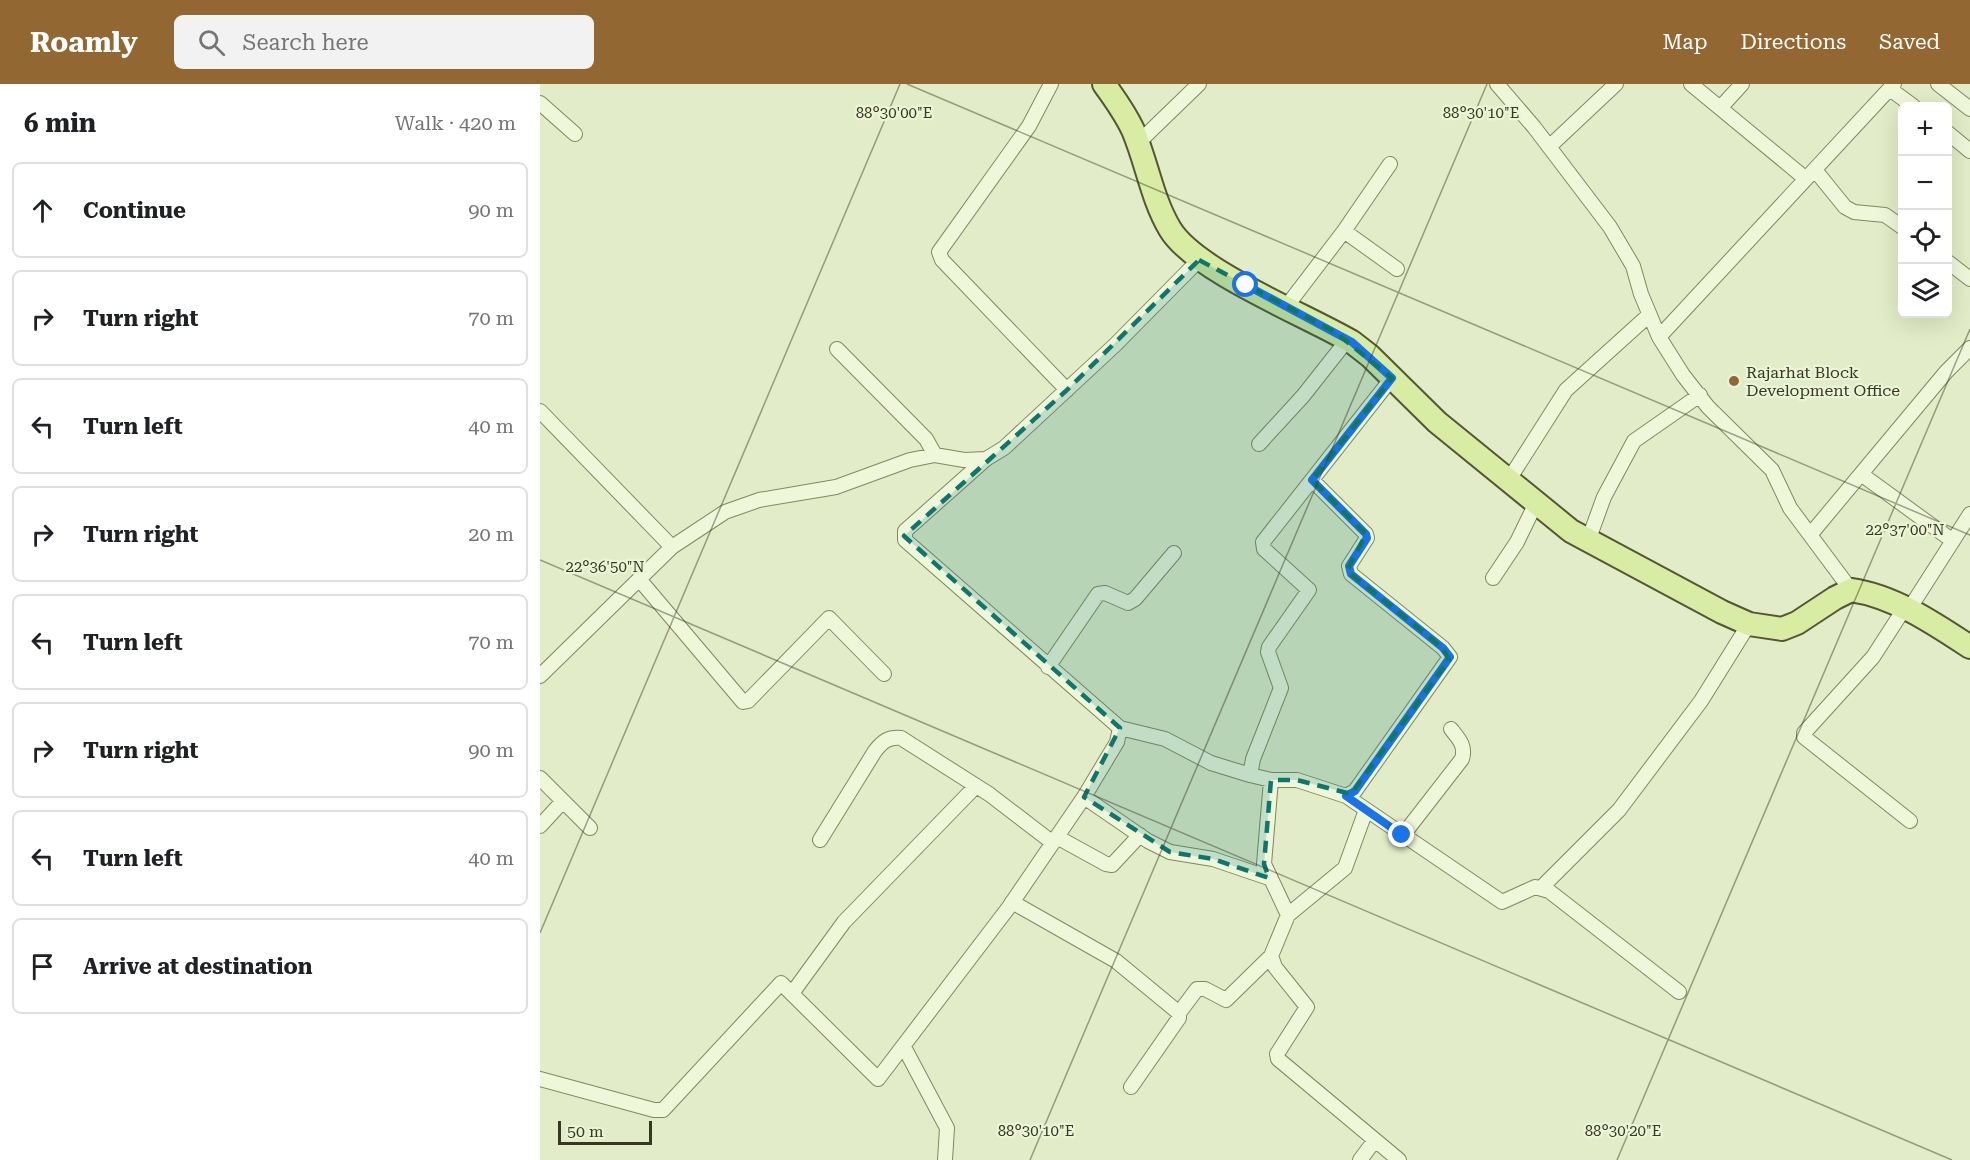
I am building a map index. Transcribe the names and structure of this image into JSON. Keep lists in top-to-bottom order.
{
  "places": ["Rajarhat Block Development Office"],
  "scale_bar": "50 m",
  "page": {
    "header": "Roamly",
    "search": "Search here",
    "nav": ["Map", "Directions", "Saved"],
    "heading": ["6 min", "Walk · 420 m"],
    "map_buttons": ["+", "−"],
    "list": [
      ["Continue", "90 m"],
      ["Turn right", "70 m"],
      ["Turn left", "40 m"],
      ["Turn right", "20 m"],
      ["Turn left", "70 m"],
      ["Turn right", "90 m"],
      ["Turn left", "40 m"],
      "Arrive at destination"
    ],
    "scale": "50 m"
  },
  "coordinates": [
    "88°30'00\"E",
    "88°30'10\"E",
    "22°37'00\"N",
    "22°36'50\"N",
    "88°30'20\"E"
  ]
}
